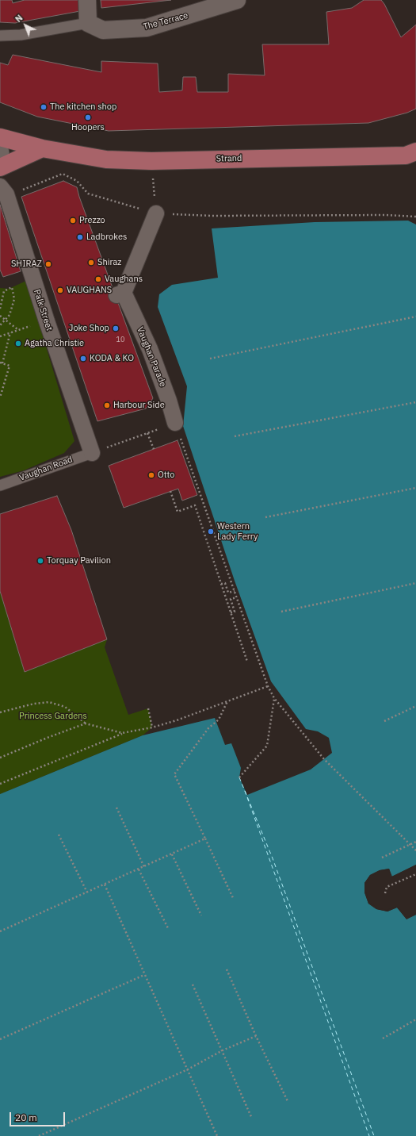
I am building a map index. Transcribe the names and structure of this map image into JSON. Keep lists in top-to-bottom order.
{
  "streets": {
    "main road": ["Strand"],
    "street": ["The Terrace", "Palk Street", "Vaughan Parade"],
    "lane": ["Vaughan Road"]
  },
  "crossings": [
    ["Palk Street", "Vaughan Road"]
  ],
  "parks": ["Princess Gardens"],
  "places": [
    "The kitchen shop",
    "Hoopers",
    "Prezzo",
    "Ladbrokes",
    "Shiraz",
    "SHIRAZ",
    "Vaughans",
    "VAUGHANS",
    "Joke Shop",
    "Agatha Christie",
    "KODA & KO",
    "Harbour Side",
    "Otto",
    "Western Lady Ferry",
    "Torquay Pavilion"
  ],
  "house_numbers": ["10"],
  "scale_bar": "20 m",
  "north": "top left"
}
